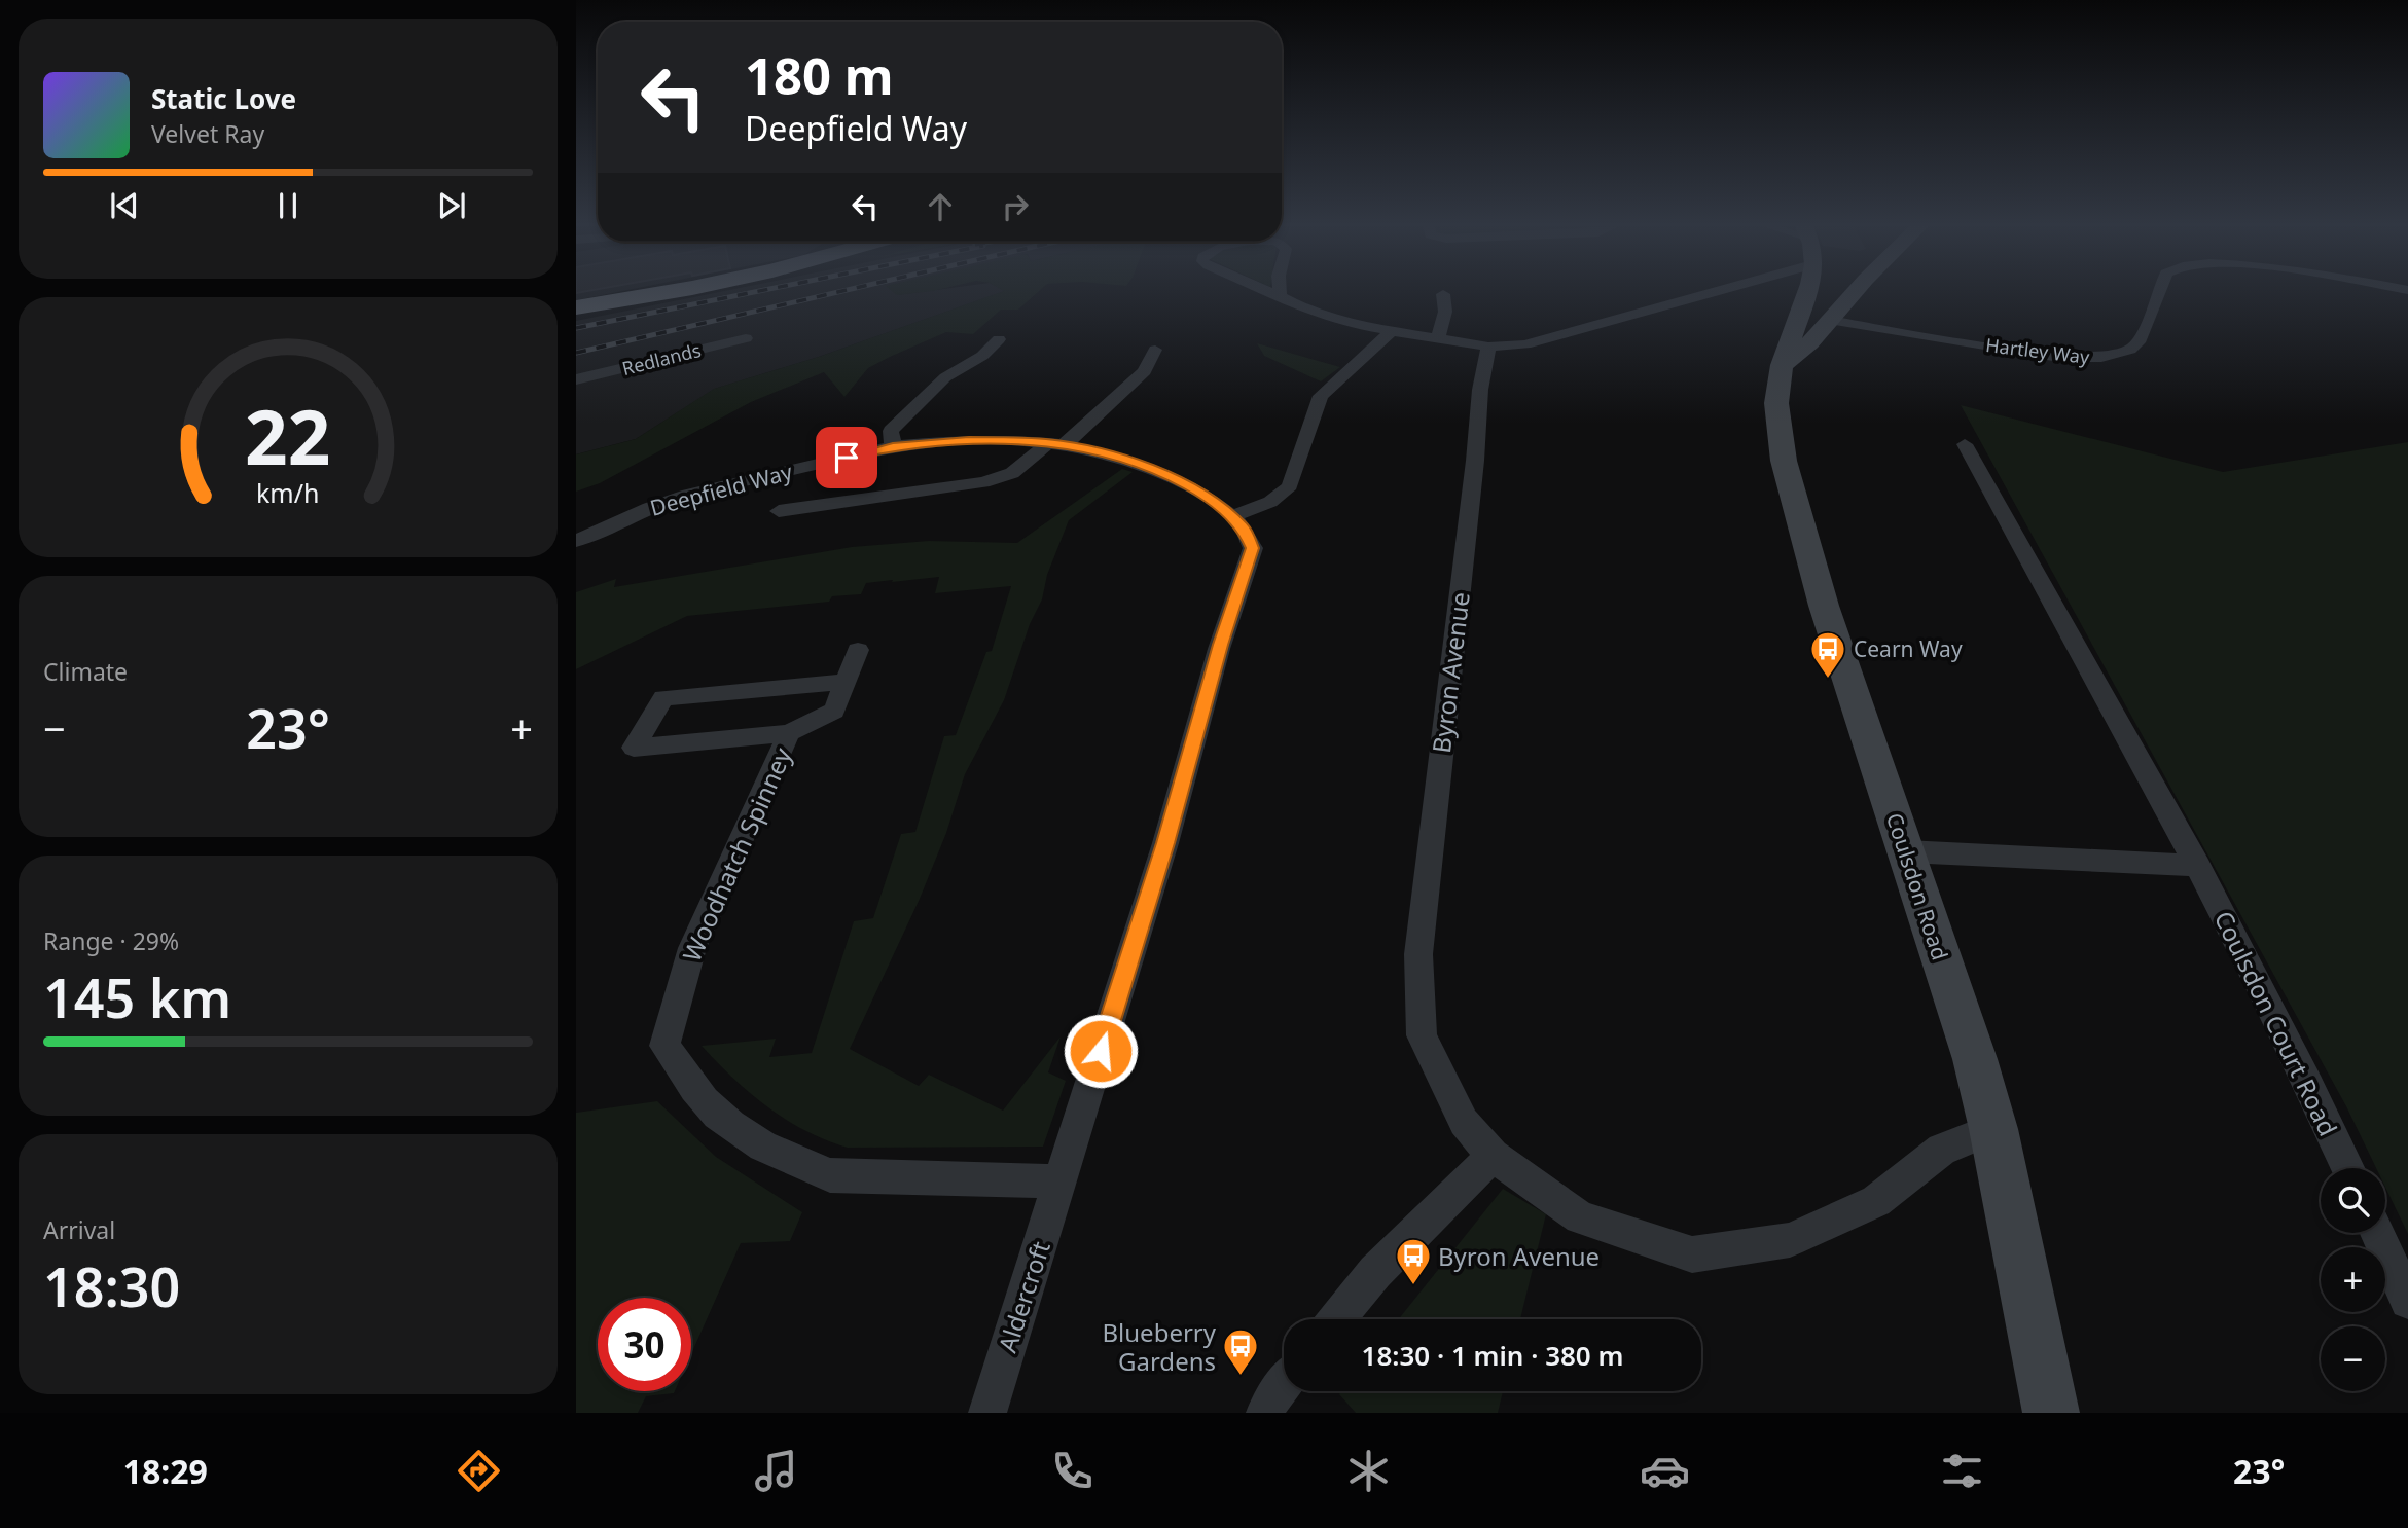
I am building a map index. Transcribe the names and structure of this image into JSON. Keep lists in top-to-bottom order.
{
  "streets": {
    "main road": ["Coulsdon Road"],
    "street": [
      "Hartley Way",
      "Redlands",
      "Deepfield Way",
      "Byron Avenue",
      "Woodhatch Spinney",
      "Coulsdon Court Road",
      "Aldercroft"
    ]
  },
  "crossings": [
    ["Deepfield Way", "Woodhatch Spinney"],
    ["Deepfield Way", "Aldercroft"],
    ["Byron Avenue", "Coulsdon Road"],
    ["Woodhatch Spinney", "Aldercroft"]
  ],
  "places": {
    "bus stop": ["Cearn Way", "Byron Avenue", "Blueberry Gardens"]
  },
  "page": {
    "turn": ["180 m", "Deepfield Way"],
    "song": ["Static Love", "Velvet Ray"],
    "tile": [
      "Climate",
      ["Range · 29%", "145 km"],
      ["Arrival", "18:30"]
    ],
    "heat": ["−", "23°", "+"],
    "map_buttons": ["+", "−"],
    "limit": "30",
    "trip": "18:30 · 1 min · 380 m",
    "tabs": ["18:29", "23°"],
    "gauge": ["22", "km/h"]
  }
}
